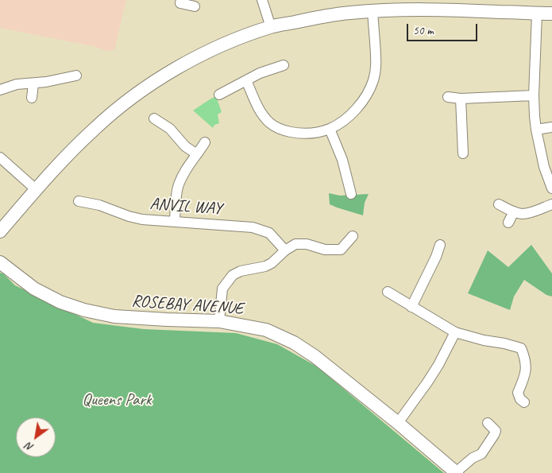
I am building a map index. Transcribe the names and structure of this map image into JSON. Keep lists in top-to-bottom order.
{
  "streets": {
    "street": ["ANVIL WAY", "ROSEBAY AVENUE"]
  },
  "parks": ["Queens Park"],
  "scale_bar": "50 m",
  "north": "bottom left"
}
